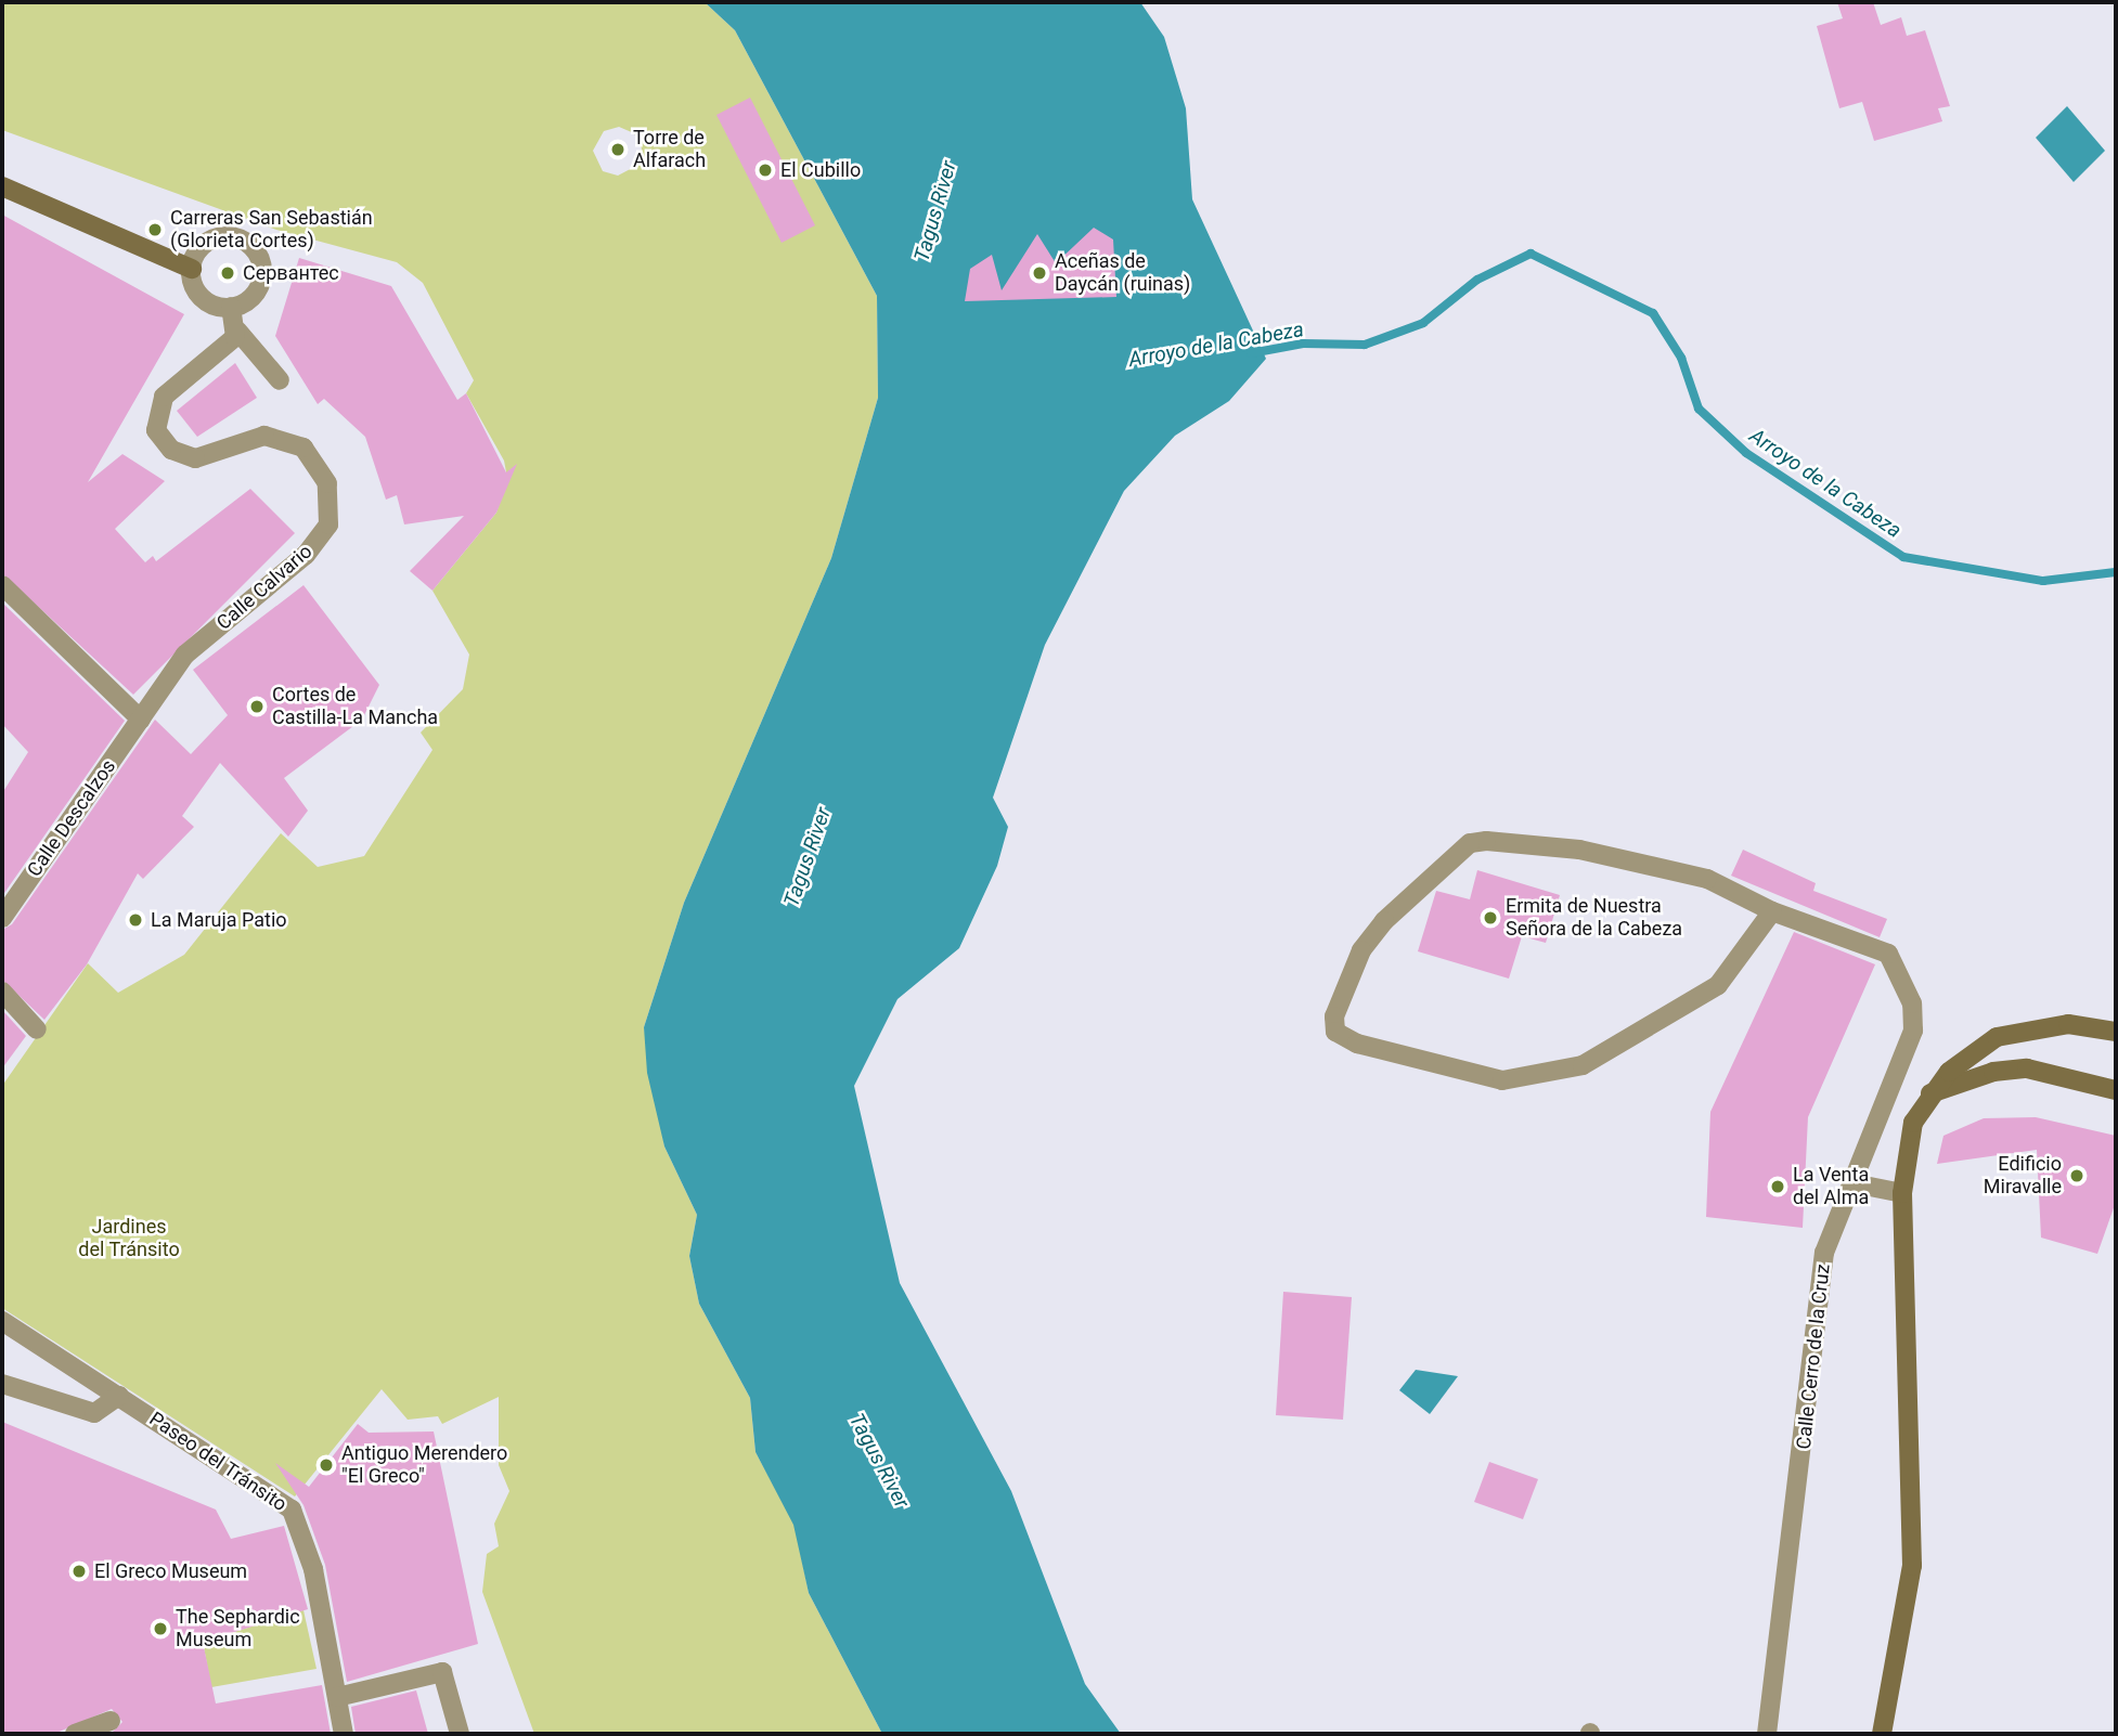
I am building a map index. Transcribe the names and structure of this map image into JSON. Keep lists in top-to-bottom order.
{
  "streets": {
    "street": [
      "Calle Calvario",
      "Calle Descalzos",
      "Calle Cerro de la Cruz",
      "Paseo del Tránsito"
    ]
  },
  "crossings": [
    ["Calle Calvario", "Calle Descalzos"]
  ],
  "water": ["Tagus River", "Arroyo de la Cabeza"],
  "parks": ["Jardines del Tránsito"],
  "places": [
    "Torre de Alfarach",
    "El Cubillo",
    "Carreras San Sebastián (Glorieta Cortes)",
    "Сервантес",
    "Aceñas de Daycán (ruinas)",
    "Cortes de Castilla-La Mancha",
    "Ermita de Nuestra Señora de la Cabeza",
    "La Maruja Patio",
    "Edificio Miravalle",
    "La Venta del Alma",
    "Antiguo Merendero \"El Greco\"",
    "El Greco Museum",
    "The Sephardic Museum"
  ]
}
